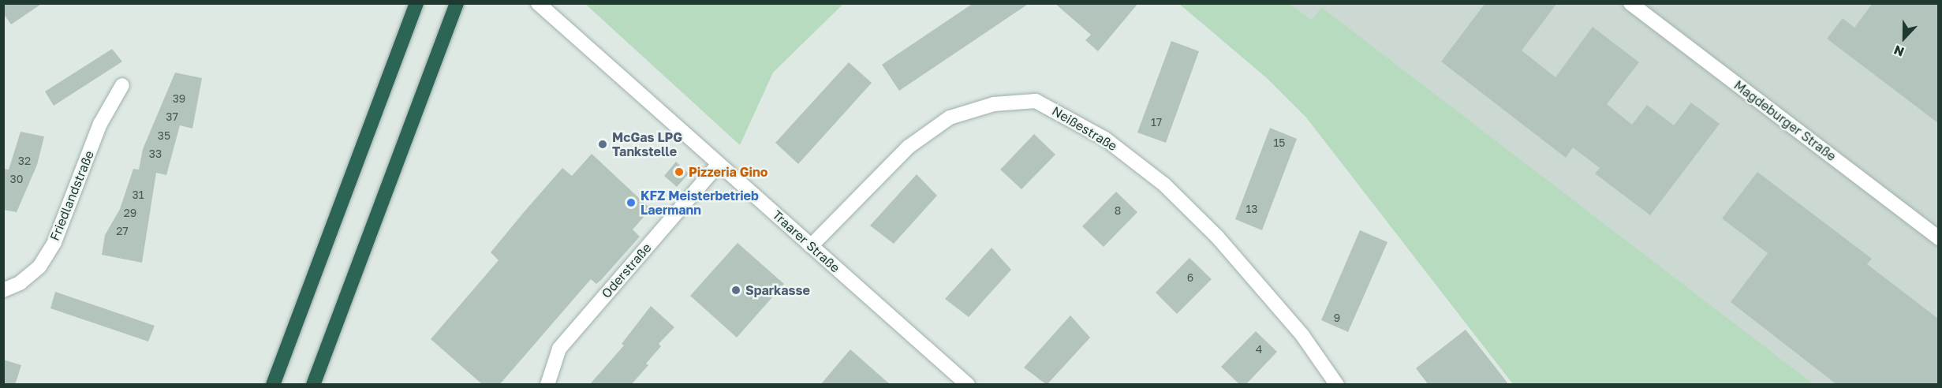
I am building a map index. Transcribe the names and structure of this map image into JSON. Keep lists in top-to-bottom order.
{
  "streets": {
    "street": [
      "Magdeburger Straße",
      "Neißestraße",
      "Friedlandstraße",
      "Traarer Straße",
      "Oderstraße"
    ]
  },
  "crossings": [
    ["Neißestraße", "Traarer Straße"],
    ["Traarer Straße", "Oderstraße"]
  ],
  "places": [
    "McGas LPG Tankstelle",
    "Pizzeria Gino",
    "KFZ Meisterbetrieb Laermann",
    "Sparkasse"
  ],
  "house_numbers": [
    "39",
    "37",
    "17",
    "35",
    "15",
    "33",
    "32",
    "30",
    "31",
    "13",
    "8",
    "29",
    "27",
    "6",
    "9",
    "4"
  ],
  "north": "bottom"
}
